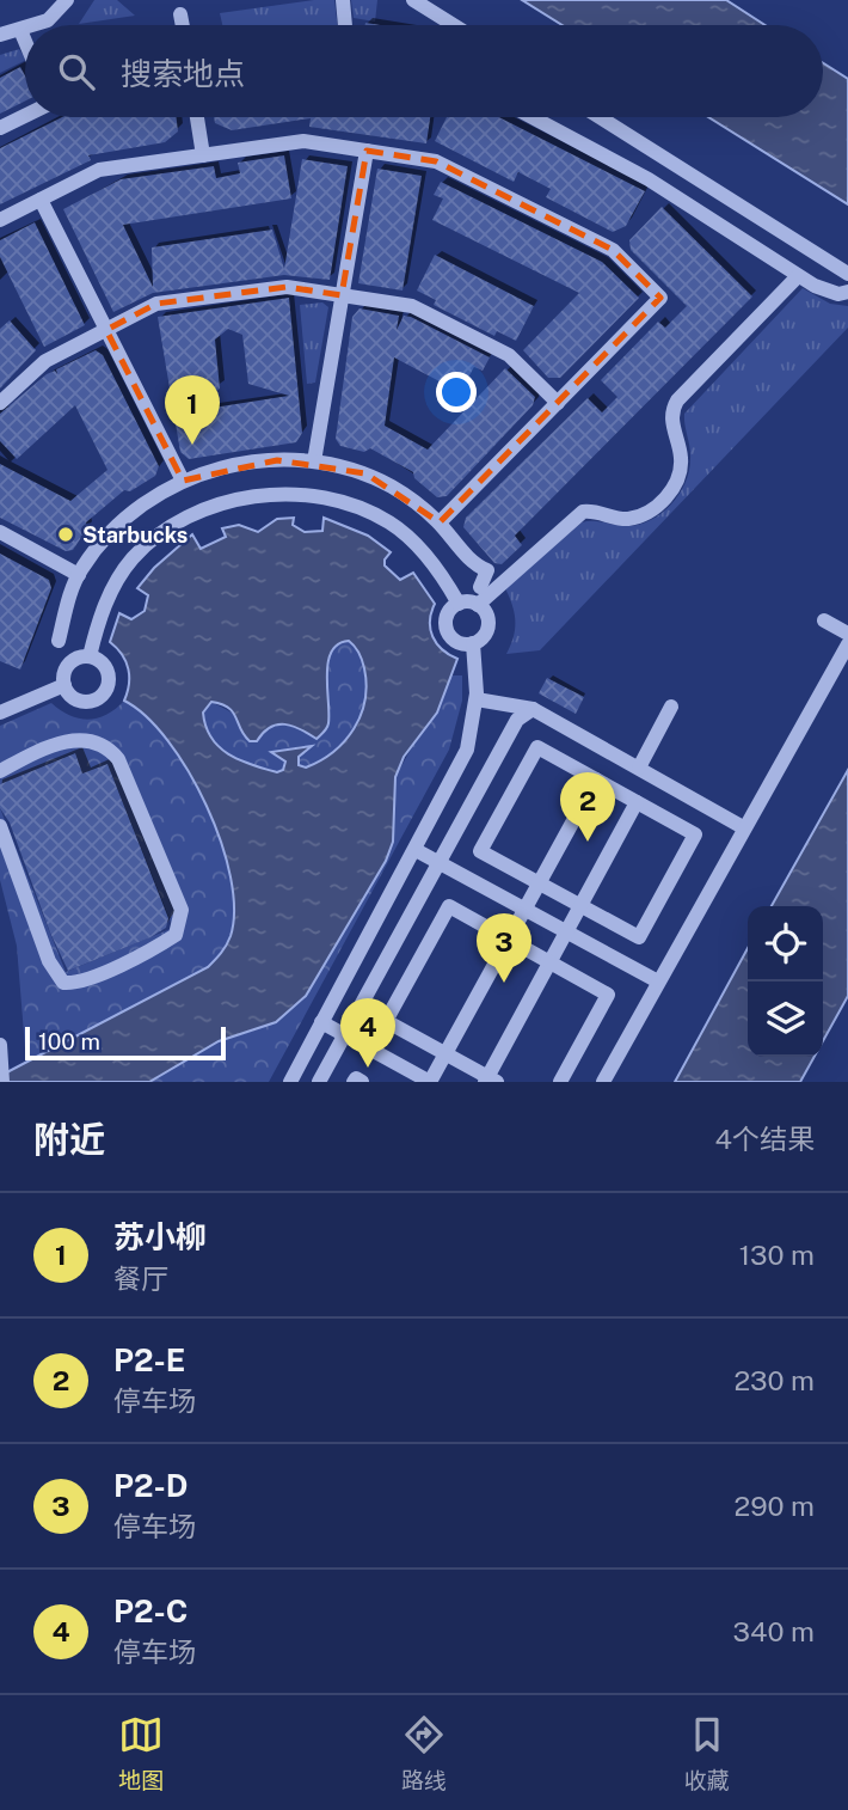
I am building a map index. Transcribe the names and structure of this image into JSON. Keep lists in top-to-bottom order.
{
  "places": ["Starbucks"],
  "scale_bar": "100 m",
  "page": {
    "search": "搜索地点",
    "pins": [
      "1",
      "2",
      "3",
      "4"
    ],
    "scale": "100 m",
    "heading": ["附近", "4个结果"],
    "list": [
      {
        "mark": "1",
        "name": "苏小柳",
        "note": "餐厅",
        "value": "130 m"
      },
      {
        "mark": "2",
        "name": "P2-E",
        "note": "停车场",
        "value": "230 m"
      },
      {
        "mark": "3",
        "name": "P2-D",
        "note": "停车场",
        "value": "290 m"
      },
      {
        "mark": "4",
        "name": "P2-C",
        "note": "停车场",
        "value": "340 m"
      }
    ],
    "nav": ["地图", "路线", "收藏"]
  }
}
